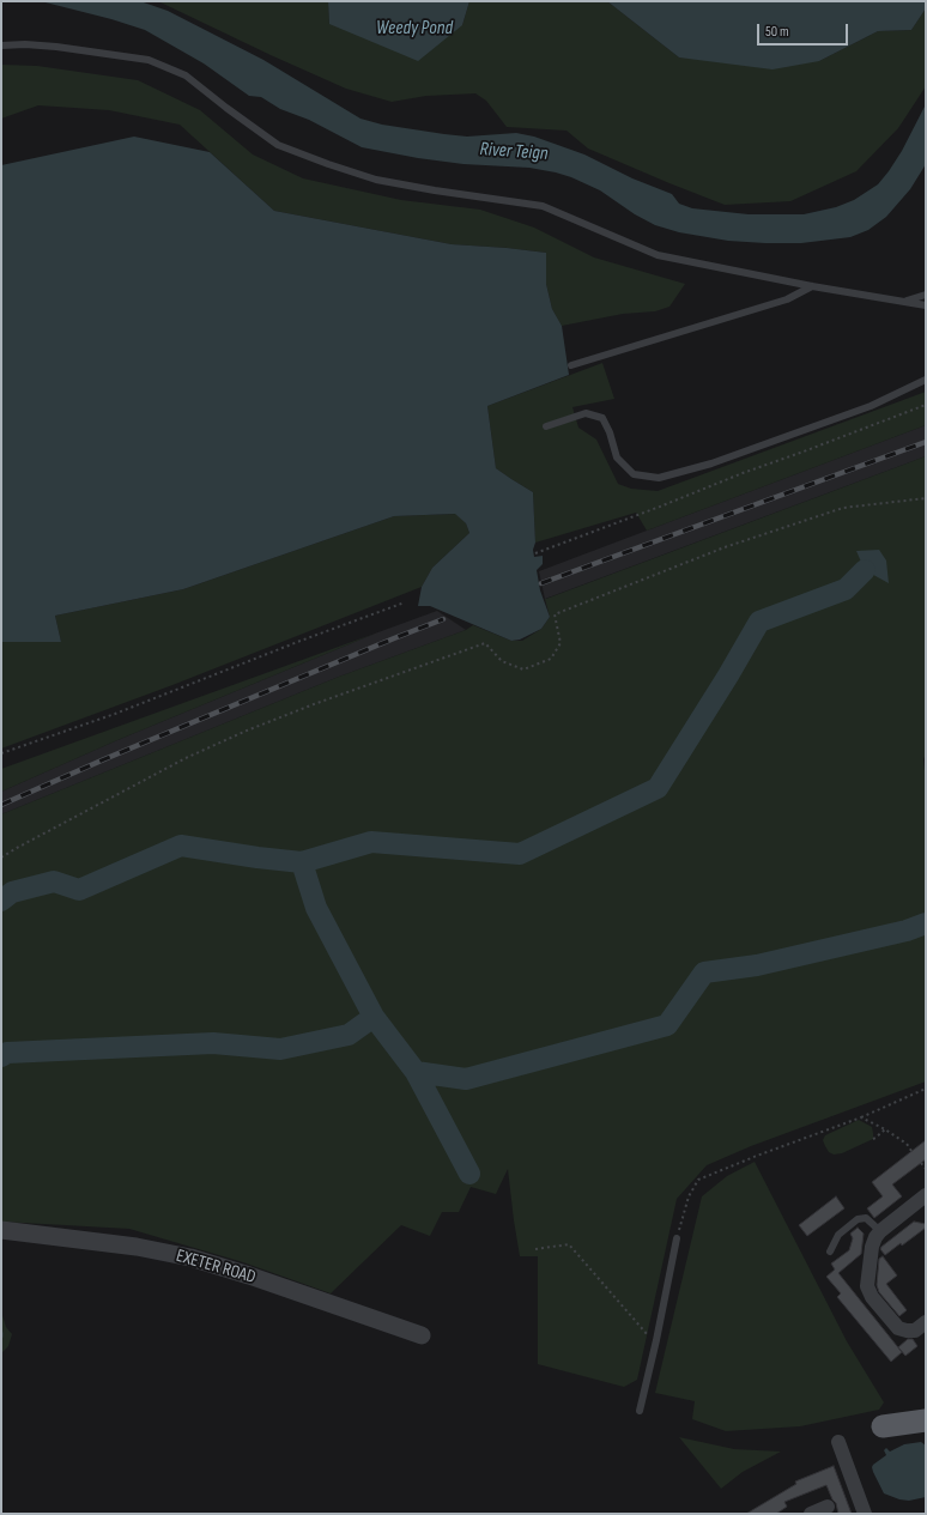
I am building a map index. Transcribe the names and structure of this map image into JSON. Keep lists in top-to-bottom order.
{
  "streets": {
    "street": ["EXETER ROAD"]
  },
  "water": ["Weedy Pond", "River Teign"],
  "scale_bar": "50 m"
}
